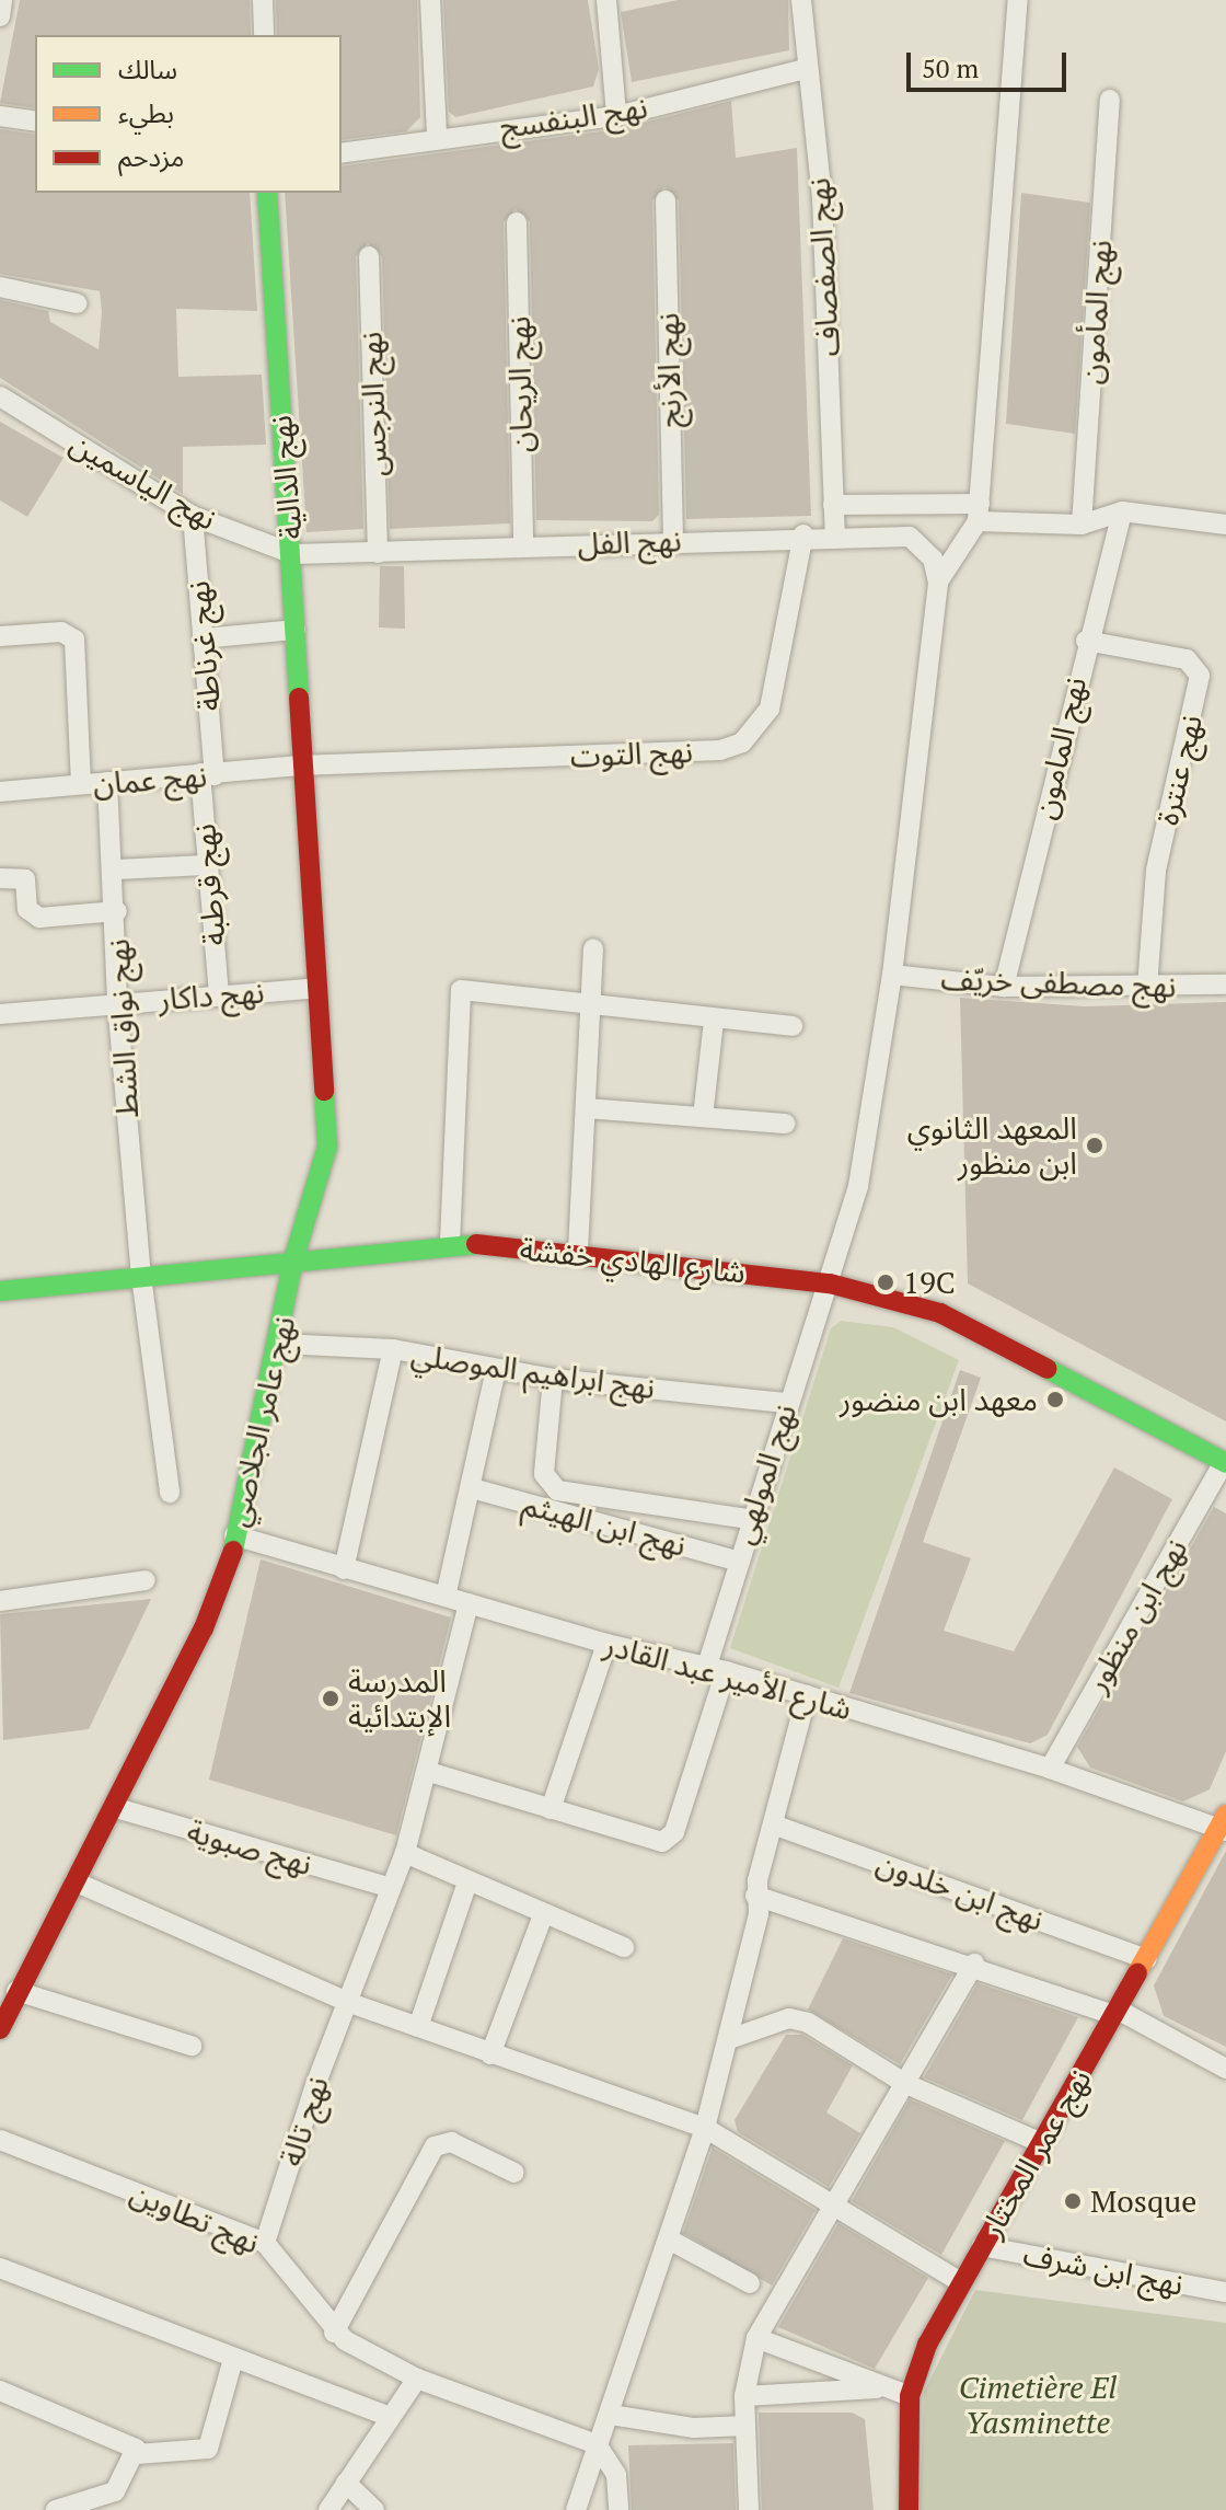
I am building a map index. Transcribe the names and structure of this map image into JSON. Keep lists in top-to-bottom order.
{
  "streets": {
    "street": [
      "نهج البنفسج",
      "نهج الصفصاف",
      "نهج المأمون",
      "نهج الأرنج",
      "نهج الريحان",
      "نهج النرجس",
      "نهج الدالية",
      "نهج الياسمين",
      "نهج الفل",
      "نهج غرناطة",
      "نهج المامون",
      "نهج التوت",
      "نهج عنترة",
      "نهج عمان",
      "نهج قرطبة",
      "نهج مصطفى خريّف",
      "نهج داكار",
      "نهج نواق الشط",
      "شارع الهادي خفشة",
      "نهج ابراهيم الموصلي",
      "نهج عامر الجلاصي",
      "نهج المولهي",
      "نهج ابن الهيثم",
      "نهج ابن منظور",
      "شارع الأمير عبد القادر",
      "نهج صبوية",
      "نهج ابن خلدون",
      "نهج تالة",
      "نهج عمر المختار",
      "نهج تطاوين",
      "نهج ابن شرف"
    ]
  },
  "crossings": [
    ["نهج البنفسج", "نهج الصفصاف"],
    ["نهج الصفصاف", "نهج الفل"],
    ["نهج الأرنج", "نهج الفل"],
    ["نهج الريحان", "نهج الفل"],
    ["نهج النرجس", "نهج الفل"],
    ["نهج الدالية", "نهج الياسمين"],
    ["نهج الدالية", "نهج الفل"],
    ["نهج الدالية", "نهج التوت"],
    ["نهج الدالية", "نهج عمان"],
    ["نهج الدالية", "نهج عامر الجلاصي"],
    ["نهج الياسمين", "نهج الفل"],
    ["نهج الياسمين", "نهج غرناطة"],
    ["نهج الفل", "نهج التوت"],
    ["نهج الفل", "نهج المولهي"],
    ["نهج غرناطة", "نهج عمان"],
    ["نهج غرناطة", "نهج قرطبة"],
    ["نهج المامون", "نهج عنترة"],
    ["نهج المامون", "نهج مصطفى خريّف"],
    ["نهج التوت", "نهج عمان"],
    ["نهج التوت", "نهج عامر الجلاصي"],
    ["نهج عنترة", "نهج مصطفى خريّف"],
    ["نهج عمان", "نهج قرطبة"],
    ["نهج عمان", "نهج نواق الشط"],
    ["نهج عمان", "نهج عامر الجلاصي"],
    ["نهج قرطبة", "نهج داكار"],
    ["نهج مصطفى خريّف", "نهج المولهي"],
    ["نهج داكار", "نهج نواق الشط"],
    ["نهج داكار", "نهج عامر الجلاصي"],
    ["نهج نواق الشط", "شارع الهادي خفشة"],
    ["شارع الهادي خفشة", "نهج عامر الجلاصي"],
    ["شارع الهادي خفشة", "نهج المولهي"],
    ["شارع الهادي خفشة", "نهج ابن منظور"],
    ["نهج ابراهيم الموصلي", "نهج عامر الجلاصي"],
    ["نهج ابراهيم الموصلي", "نهج المولهي"],
    ["نهج عامر الجلاصي", "شارع الأمير عبد القادر"],
    ["نهج عامر الجلاصي", "نهج صبوية"],
    ["نهج المولهي", "نهج ابن الهيثم"],
    ["نهج المولهي", "شارع الأمير عبد القادر"],
    ["نهج ابن منظور", "شارع الأمير عبد القادر"],
    ["شارع الأمير عبد القادر", "نهج تالة"],
    ["شارع الأمير عبد القادر", "نهج عمر المختار"],
    ["نهج صبوية", "نهج تالة"],
    ["نهج ابن خلدون", "نهج عمر المختار"],
    ["نهج تالة", "نهج تطاوين"],
    ["نهج عمر المختار", "نهج ابن شرف"]
  ],
  "parks": ["Cimetière El Yasminette"],
  "places": [
    "المعهد الثانوي ابن منظور",
    "19C",
    "معهد ابن منضور",
    "المدرسة الإبتدائية",
    "Mosque"
  ],
  "legend": ["سالك", "بطيء", "مزدحم"],
  "scale_bar": "50 m"
}
